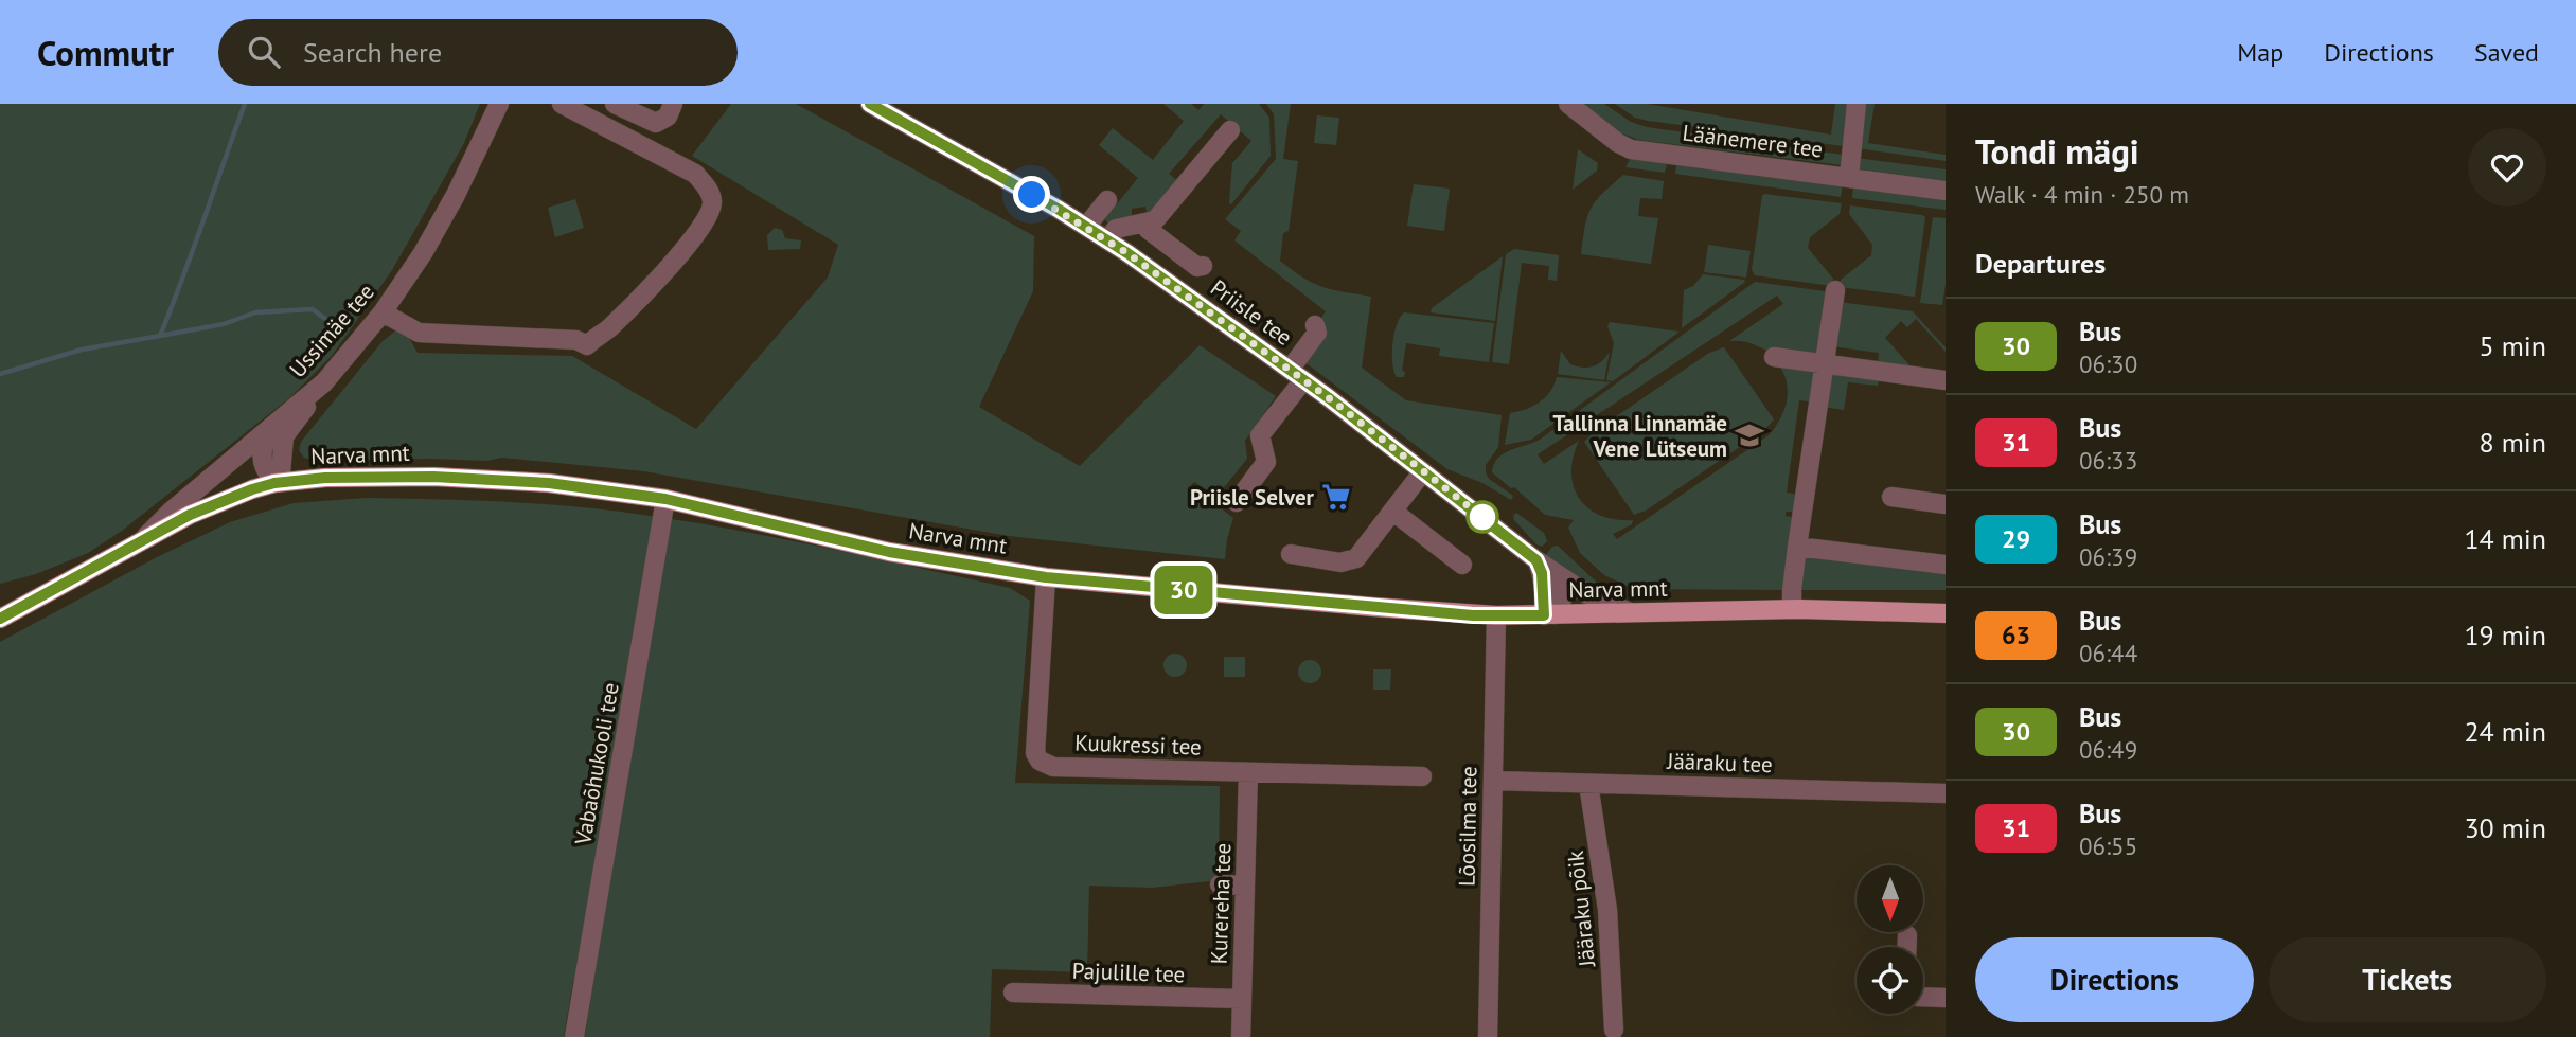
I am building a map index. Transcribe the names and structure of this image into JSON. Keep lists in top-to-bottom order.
{
  "streets": {
    "main road": ["Narva mnt"],
    "street": [
      "Läänemere tee",
      "Priisle tee",
      "Ussimäe tee",
      "Kuukressi tee",
      "Jääraku tee",
      "Vabaõhukooli tee",
      "Lõosilma tee",
      "Kurereha tee",
      "Jääraku põik",
      "Pajulille tee"
    ]
  },
  "crossings": [
    ["Priisle tee", "Narva mnt"],
    ["Ussimäe tee", "Narva mnt"],
    ["Narva mnt", "Kuukressi tee"],
    ["Narva mnt", "Vabaõhukooli tee"],
    ["Narva mnt", "Lõosilma tee"],
    ["Kuukressi tee", "Kurereha tee"],
    ["Jääraku tee", "Lõosilma tee"],
    ["Jääraku tee", "Jääraku põik"],
    ["Kurereha tee", "Pajulille tee"]
  ],
  "places": {
    "school or university": ["Tallinna Linnamäe Vene Lütseum"],
    "supermarket": ["Priisle Selver"]
  },
  "lines": ["bus line 30"],
  "north": "bottom",
  "page": {
    "header": "Commutr",
    "search": "Search here",
    "nav": ["Map", "Directions", "Saved"],
    "on_map": "30",
    "heading": [
      ["Tondi mägi", "Walk · 4 min · 250 m"],
      "Departures"
    ],
    "list": [
      {
        "mark": "30",
        "name": "Bus",
        "note": "06:30",
        "value": "5 min"
      },
      {
        "mark": "31",
        "name": "Bus",
        "note": "06:33",
        "value": "8 min"
      },
      {
        "mark": "29",
        "name": "Bus",
        "note": "06:39",
        "value": "14 min"
      },
      {
        "mark": "63",
        "name": "Bus",
        "note": "06:44",
        "value": "19 min"
      },
      {
        "mark": "30",
        "name": "Bus",
        "note": "06:49",
        "value": "24 min"
      },
      {
        "mark": "31",
        "name": "Bus",
        "note": "06:55",
        "value": "30 min"
      }
    ],
    "buttons": ["Directions", "Tickets"]
  }
}
